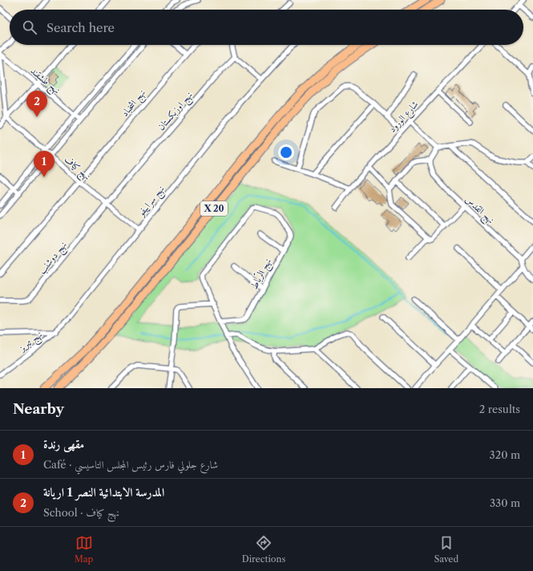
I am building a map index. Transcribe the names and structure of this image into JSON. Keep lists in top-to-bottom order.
{
  "streets": {
    "highway": ["X 20"],
    "street": [
      "نهج طشقند",
      "نهج اشخباد",
      "نهج اوزبكستان",
      "شارع الورود",
      "نهج كياف",
      "نهج سراييفو",
      "نهج القدس",
      "نهج دوشنب",
      "نهج الرّباط",
      "نهج تبريز"
    ]
  },
  "crossings": [
    ["نهج اشخباد", "نهج كياف"],
    ["نهج اوزبكستان", "نهج كياف"],
    ["نهج اوزبكستان", "نهج دوشنب"],
    ["نهج كياف", "نهج سراييفو"],
    ["نهج كياف", "نهج دوشنب"],
    ["نهج سراييفو", "نهج تبريز"]
  ],
  "page": {
    "search": "Search here",
    "pins": ["2", "1"],
    "heading": ["Nearby", "2 results"],
    "list": [
      {
        "mark": "1",
        "name": "مقهى رندة",
        "note": "Café · شارع جلولي فارس رئيس المجلس التاسيسي",
        "value": "320 m"
      },
      {
        "mark": "2",
        "name": "المدرسة الابتدائية النصر 1 اريانة",
        "note": "School · نهج كياف",
        "value": "330 m"
      }
    ],
    "nav": ["Map", "Directions", "Saved"]
  }
}
